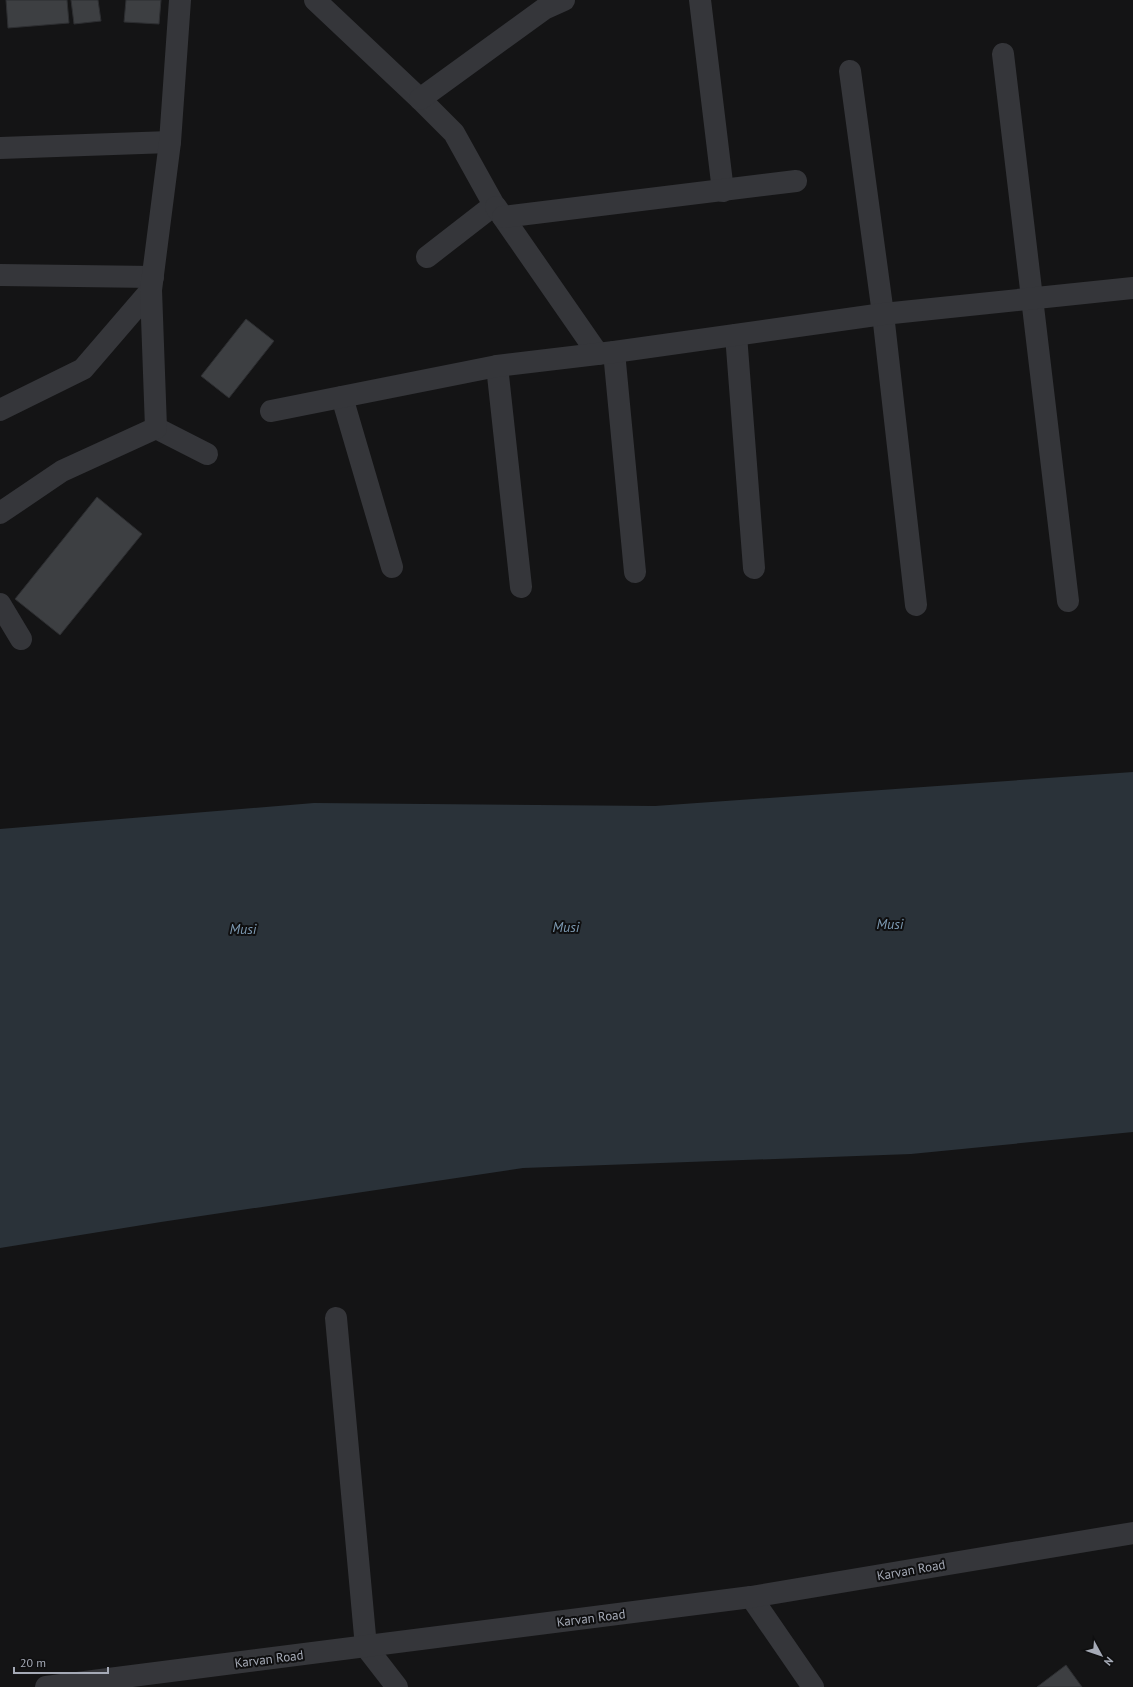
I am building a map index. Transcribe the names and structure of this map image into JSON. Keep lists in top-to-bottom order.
{
  "streets": {
    "street": ["Karvan Road"]
  },
  "water": ["Musi"],
  "scale_bar": "20 m",
  "north": "bottom right"
}
